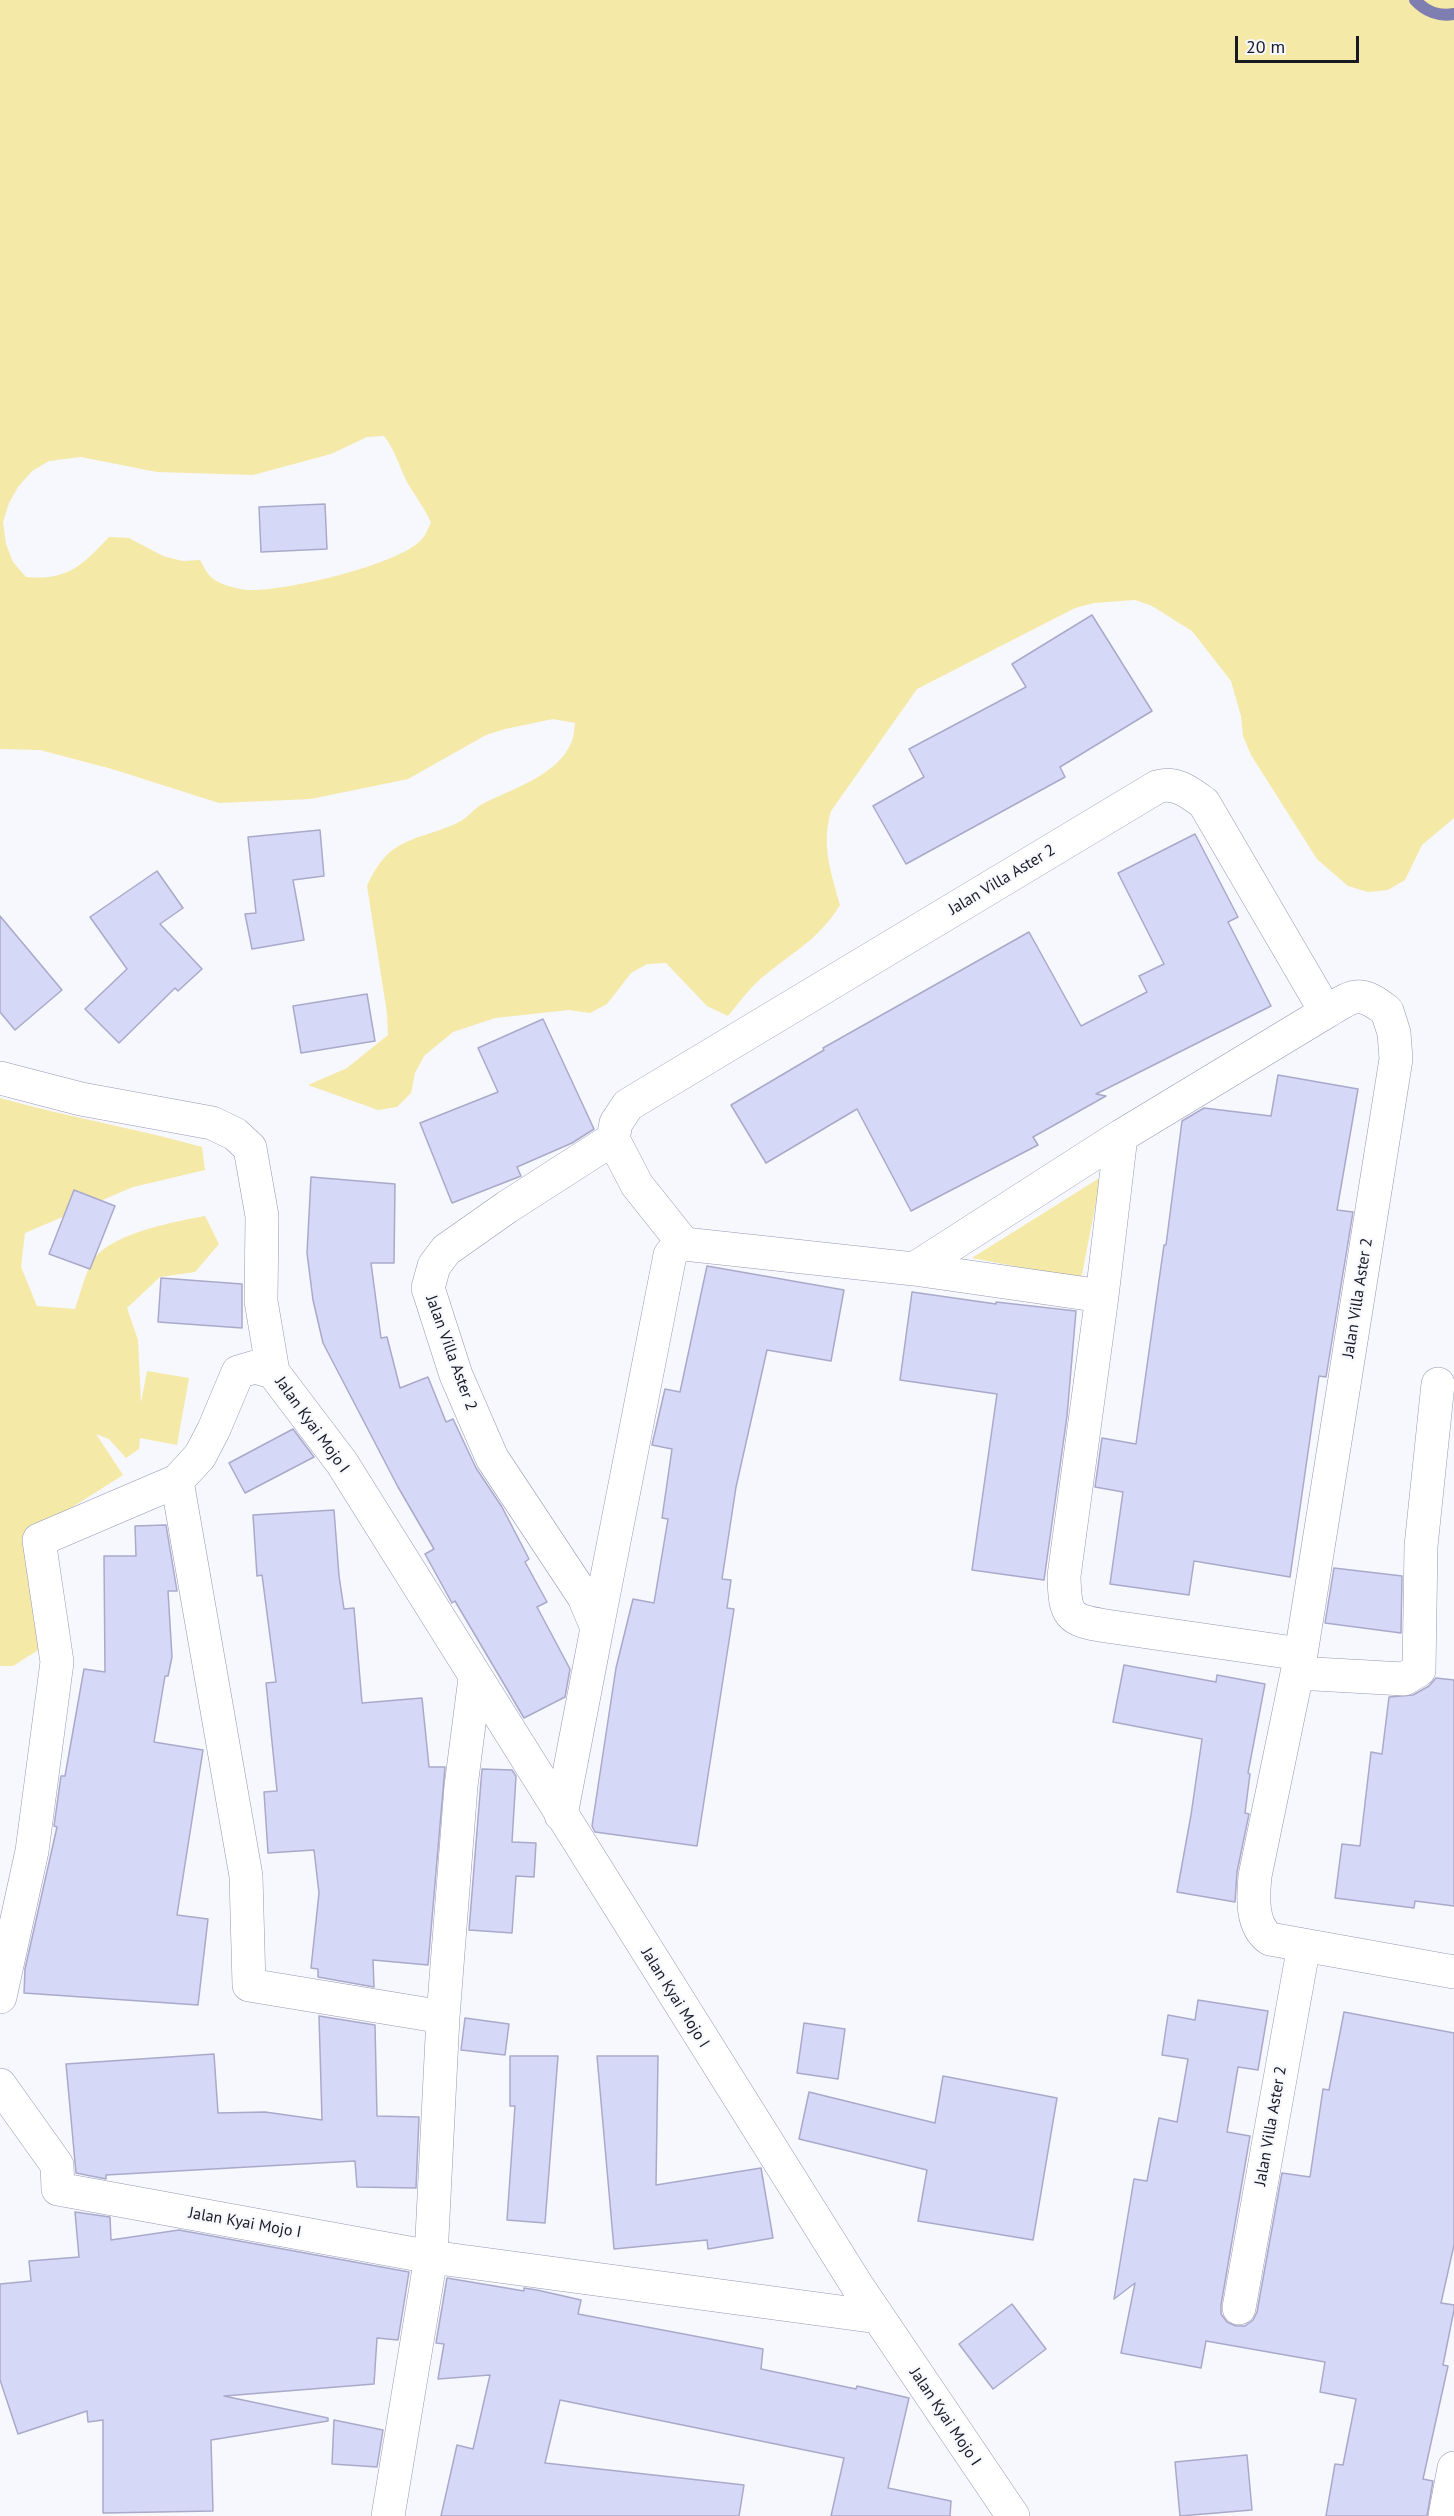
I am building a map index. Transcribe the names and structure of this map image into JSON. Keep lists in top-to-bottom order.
{
  "streets": {
    "street": ["Jalan Villa Aster 2", "Jalan Kyai Mojo I"]
  },
  "scale_bar": "20 m"
}
